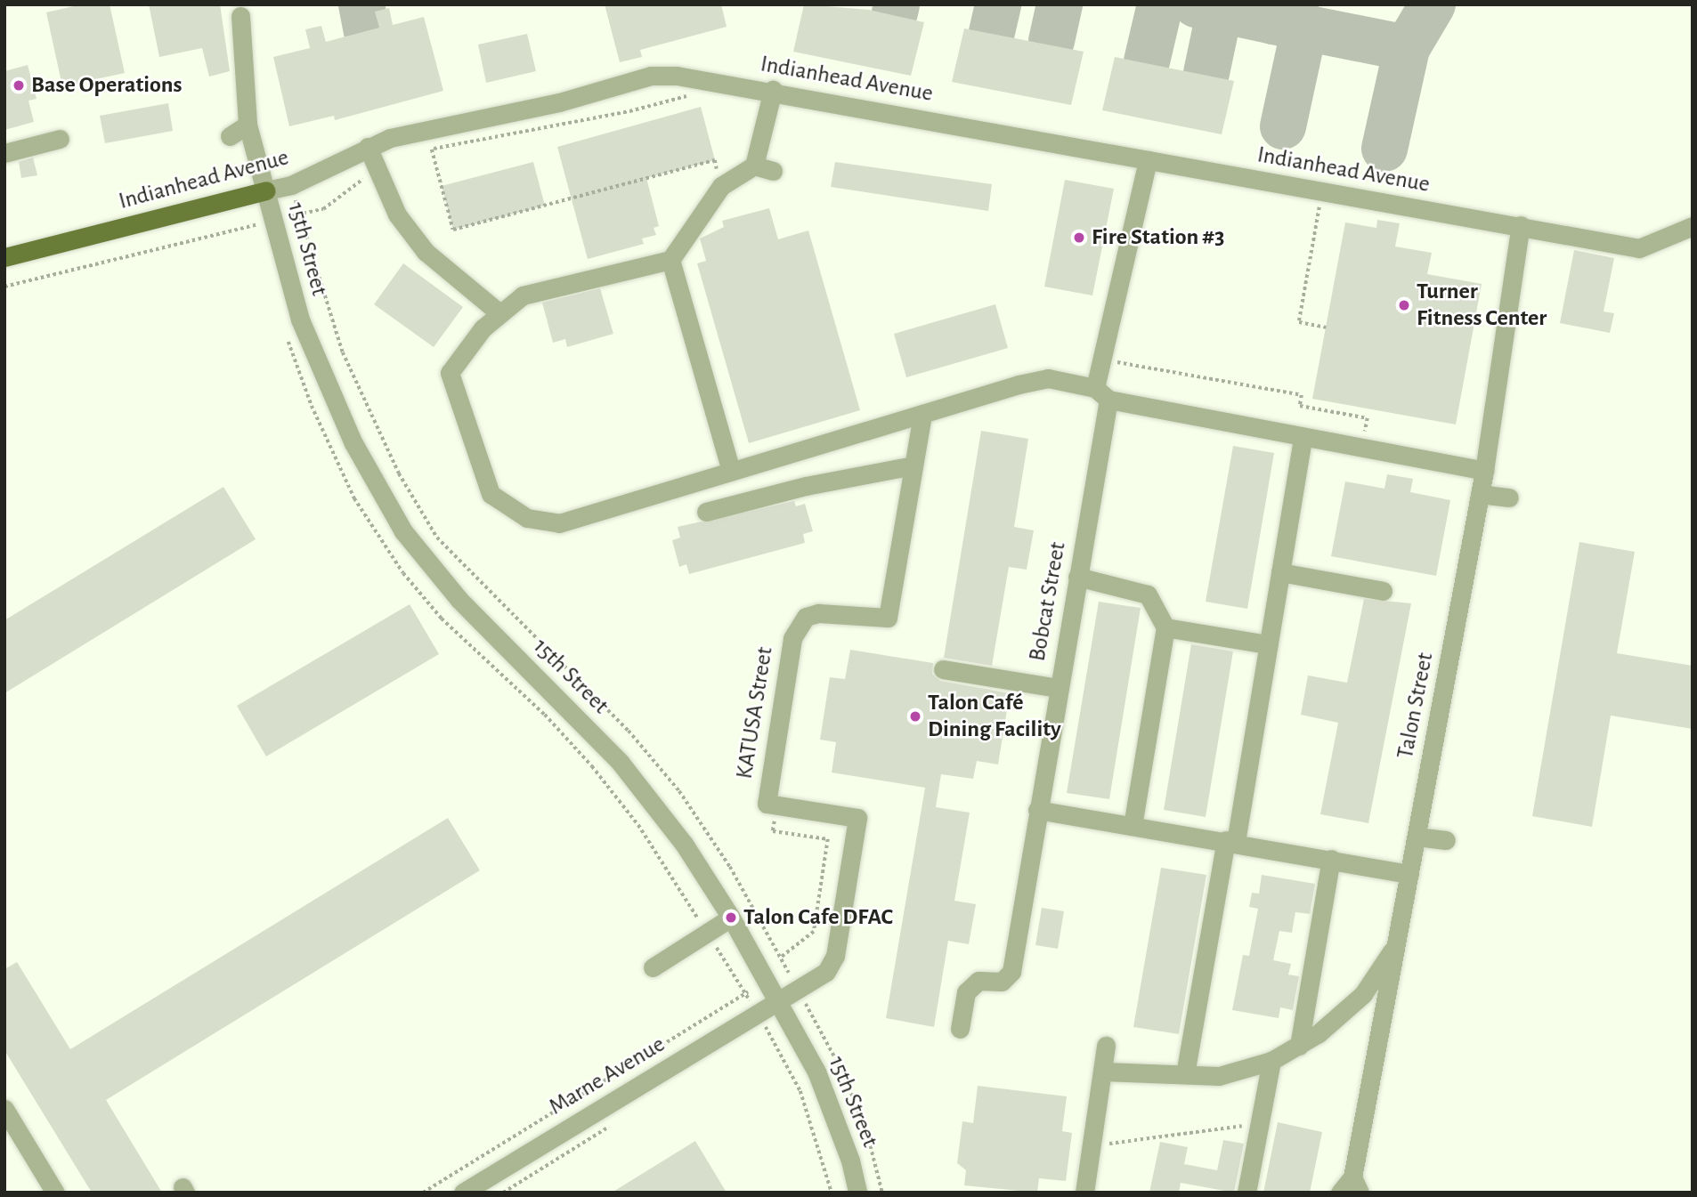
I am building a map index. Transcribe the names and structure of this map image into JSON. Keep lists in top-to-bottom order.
{
  "streets": {
    "main road": ["Indianhead Avenue"],
    "street": [
      "15th Street",
      "Bobcat Street",
      "Talon Street",
      "KATUSA Street",
      "Marne Avenue"
    ]
  },
  "crossings": [
    ["Indianhead Avenue", "15th Street"],
    ["Indianhead Avenue", "Bobcat Street"],
    ["Indianhead Avenue", "Talon Street"],
    ["15th Street", "KATUSA Street"],
    ["15th Street", "Marne Avenue"],
    ["KATUSA Street", "Marne Avenue"]
  ],
  "places": [
    "Base Operations",
    "Fire Station #3",
    "Turner Fitness Center",
    "Talon Café Dining Facility",
    "Talon Cafe DFAC"
  ]
}
